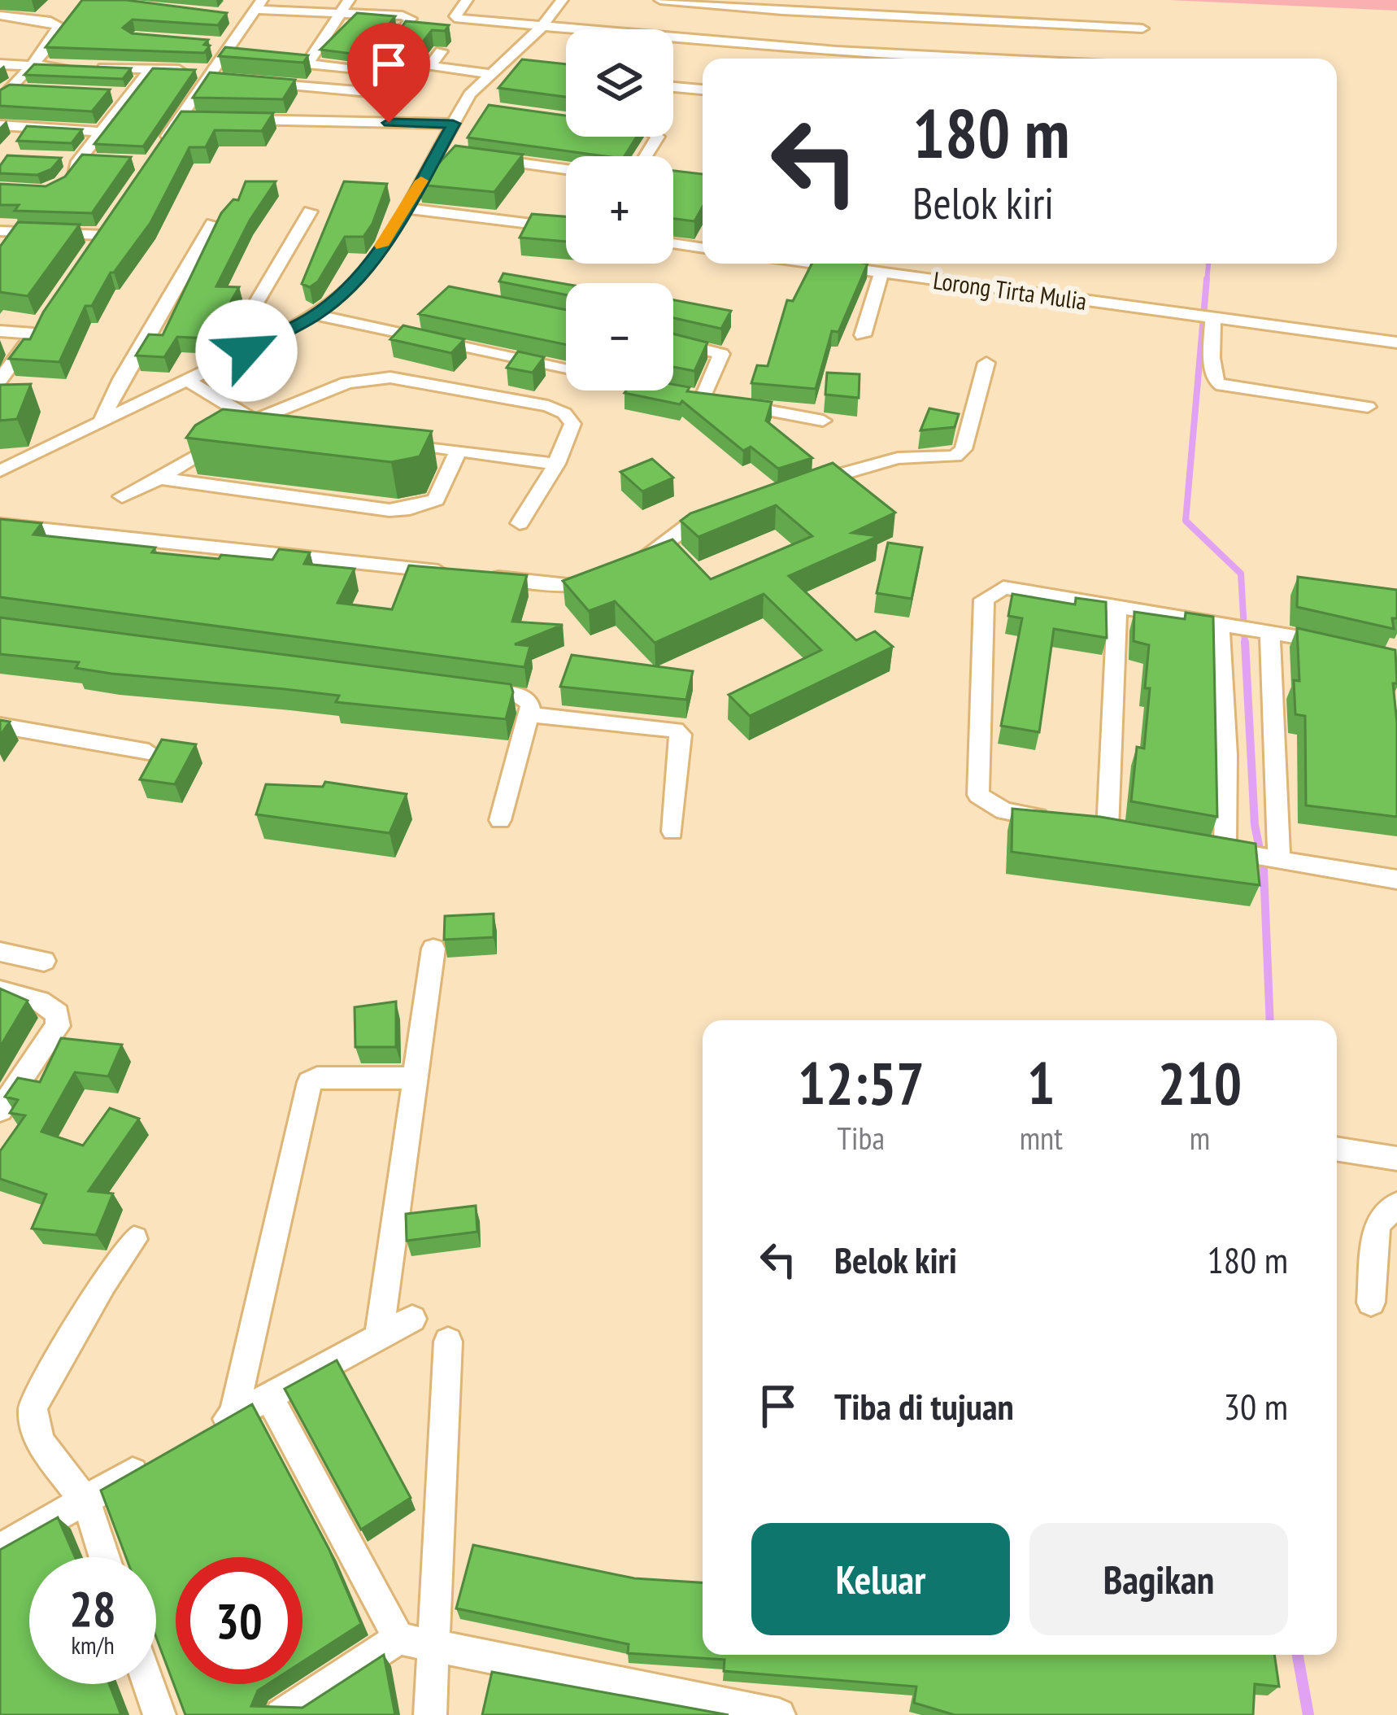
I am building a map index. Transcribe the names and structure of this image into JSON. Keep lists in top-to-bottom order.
{
  "streets": {
    "street": ["Lorong Tirta Mulia"]
  },
  "page": {
    "map_buttons": ["+", "−"],
    "turn": ["180 m", "Belok kiri"],
    "eta": [
      "12:57",
      "Tiba",
      "1",
      "mnt",
      "210",
      "m"
    ],
    "list": [
      {
        "name": "Belok kiri",
        "value": "180 m"
      },
      {
        "name": "Tiba di tujuan",
        "value": "30 m"
      }
    ],
    "buttons": ["Keluar", "Bagikan"],
    "speed": "28 km/h",
    "limit": "30"
  }
}
